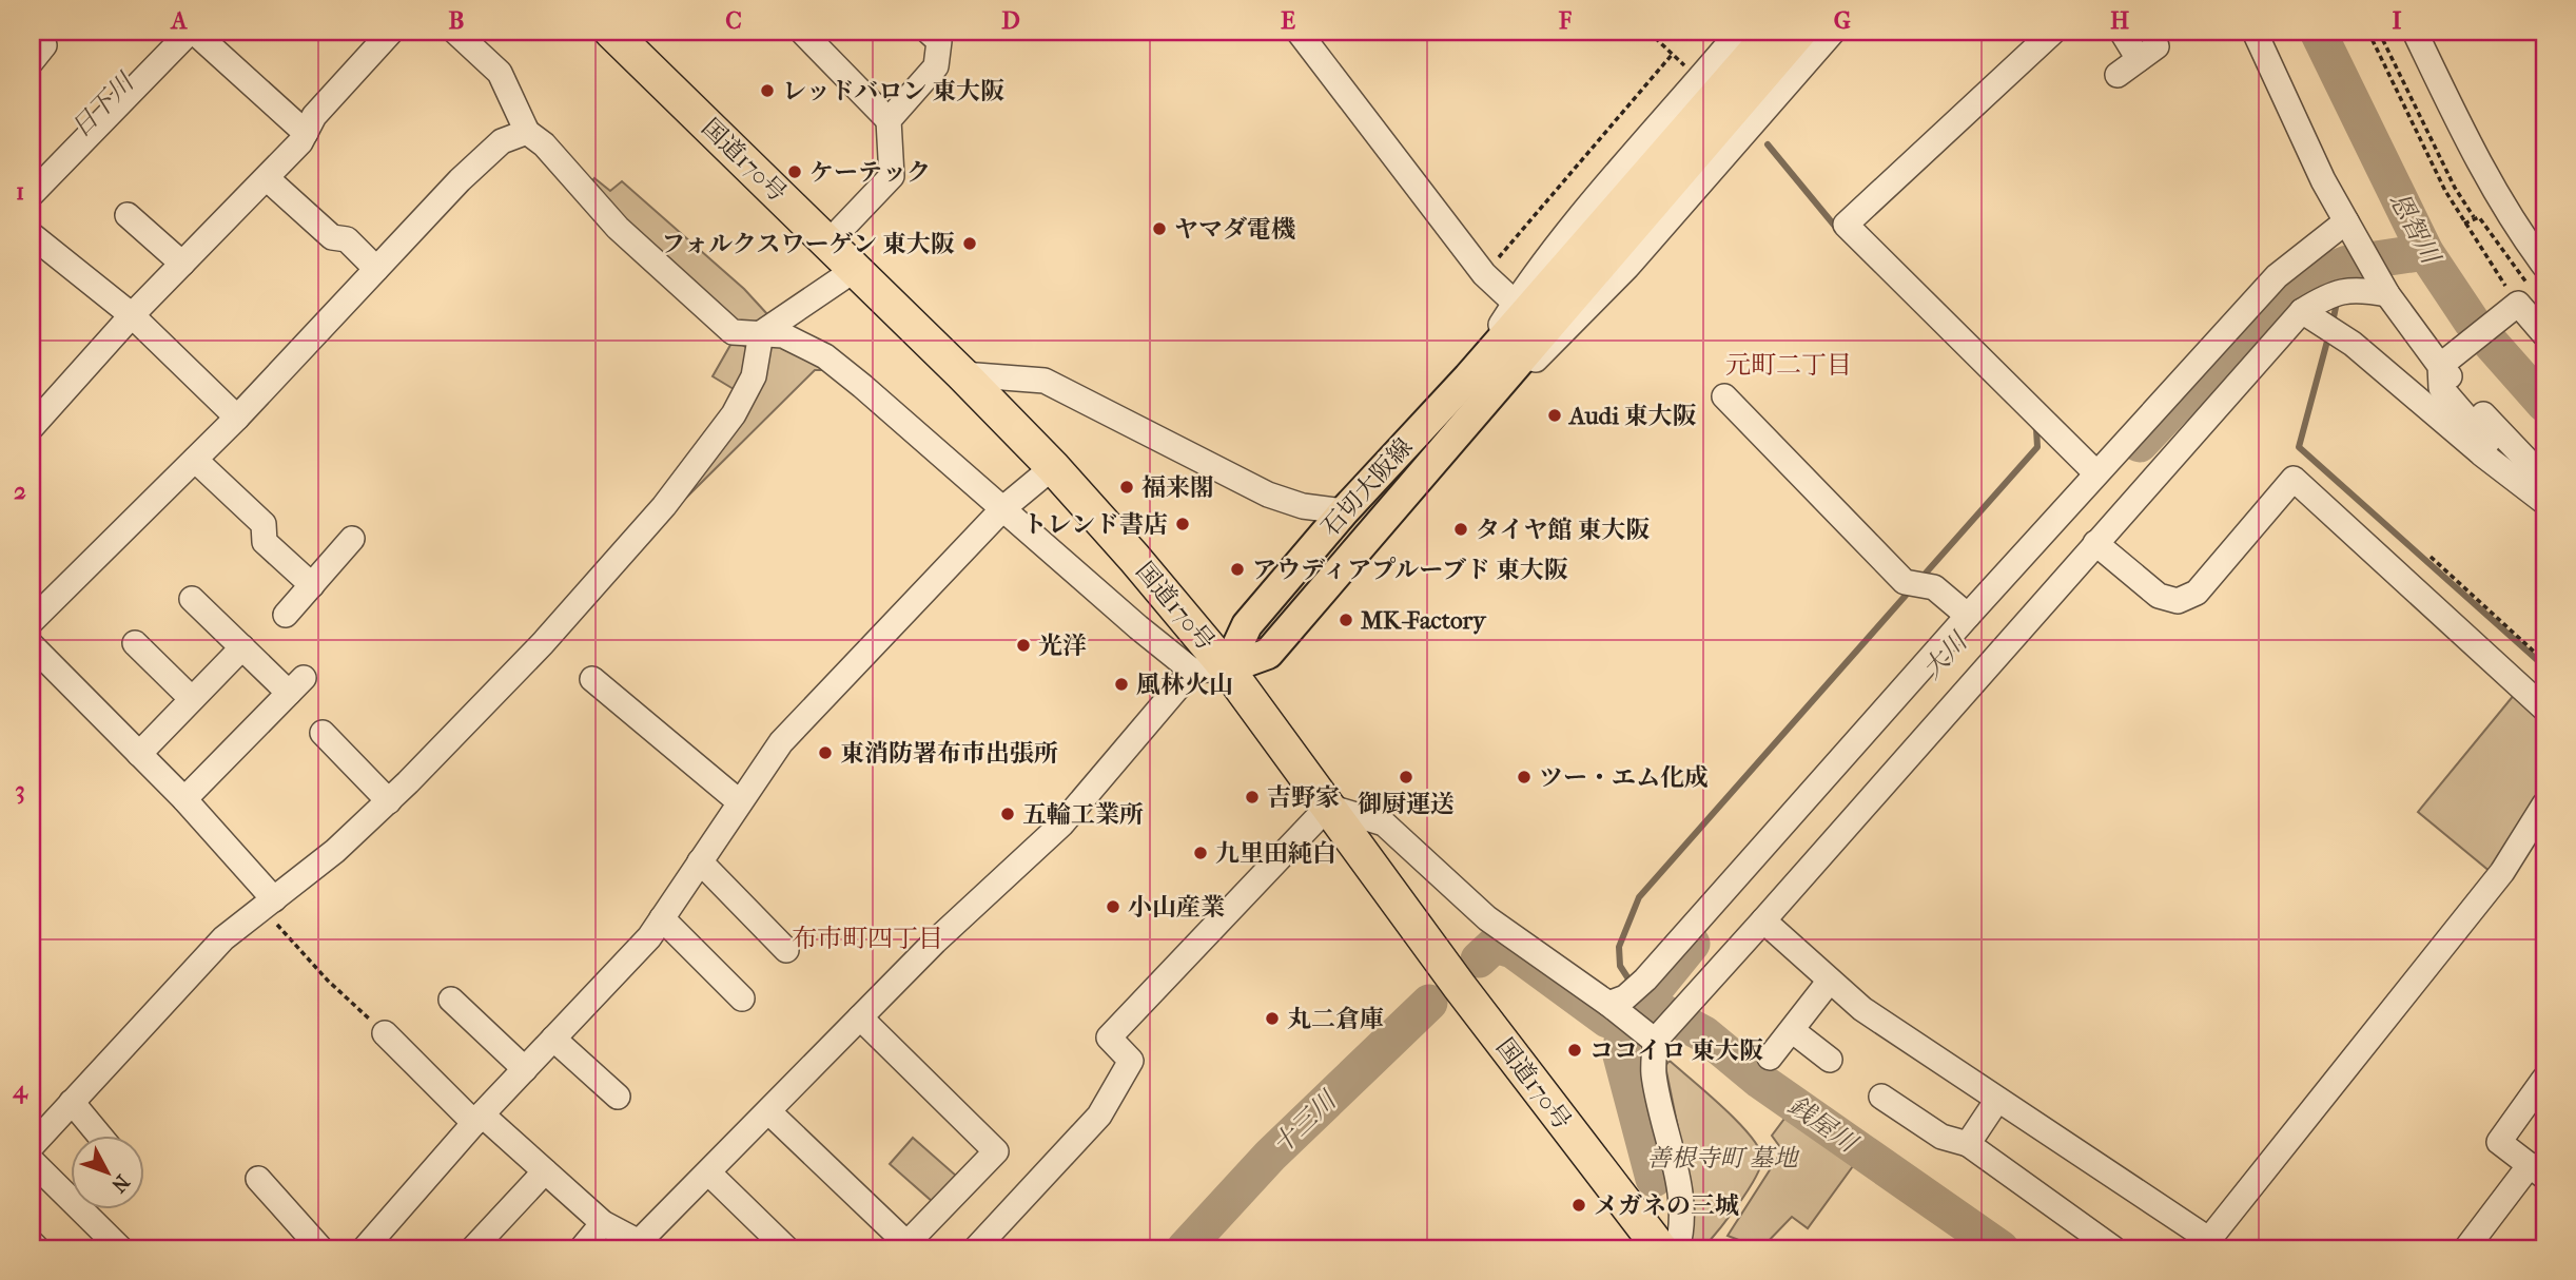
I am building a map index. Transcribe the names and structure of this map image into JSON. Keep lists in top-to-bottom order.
{
  "streets": {
    "highway": ["国道170号"],
    "main road": ["石切大阪線"]
  },
  "crossings": [
    ["国道170号", "石切大阪線"]
  ],
  "districts": ["元町二丁目", "布市町四丁目"],
  "water": [
    "日下川",
    "恩智川",
    "大川",
    "十三川",
    "銭屋川"
  ],
  "parks": ["善根寺町 墓地"],
  "places": [
    "レッドバロン 東大阪",
    "ケーテック",
    "ヤマダ電機",
    "フォルクスワーゲン 東大阪",
    "Audi 東大阪",
    "福来閣",
    "トレンド書店",
    "タイヤ館 東大阪",
    "アウディアプルーブド 東大阪",
    "MK-Factory",
    "光洋",
    "風林火山",
    "東消防署布市出張所",
    "御厨運送",
    "ツー・エム化成",
    "吉野家",
    "五輪工業所",
    "九里田純白",
    "小山産業",
    "丸二倉庫",
    "ココイロ 東大阪",
    "メガネの三城"
  ],
  "north": "bottom right",
  "grid": {
    "columns": [
      "A",
      "B",
      "C",
      "D",
      "E",
      "F",
      "G",
      "H",
      "I"
    ],
    "rows": [
      "1",
      "2",
      "3",
      "4"
    ]
  }
}
